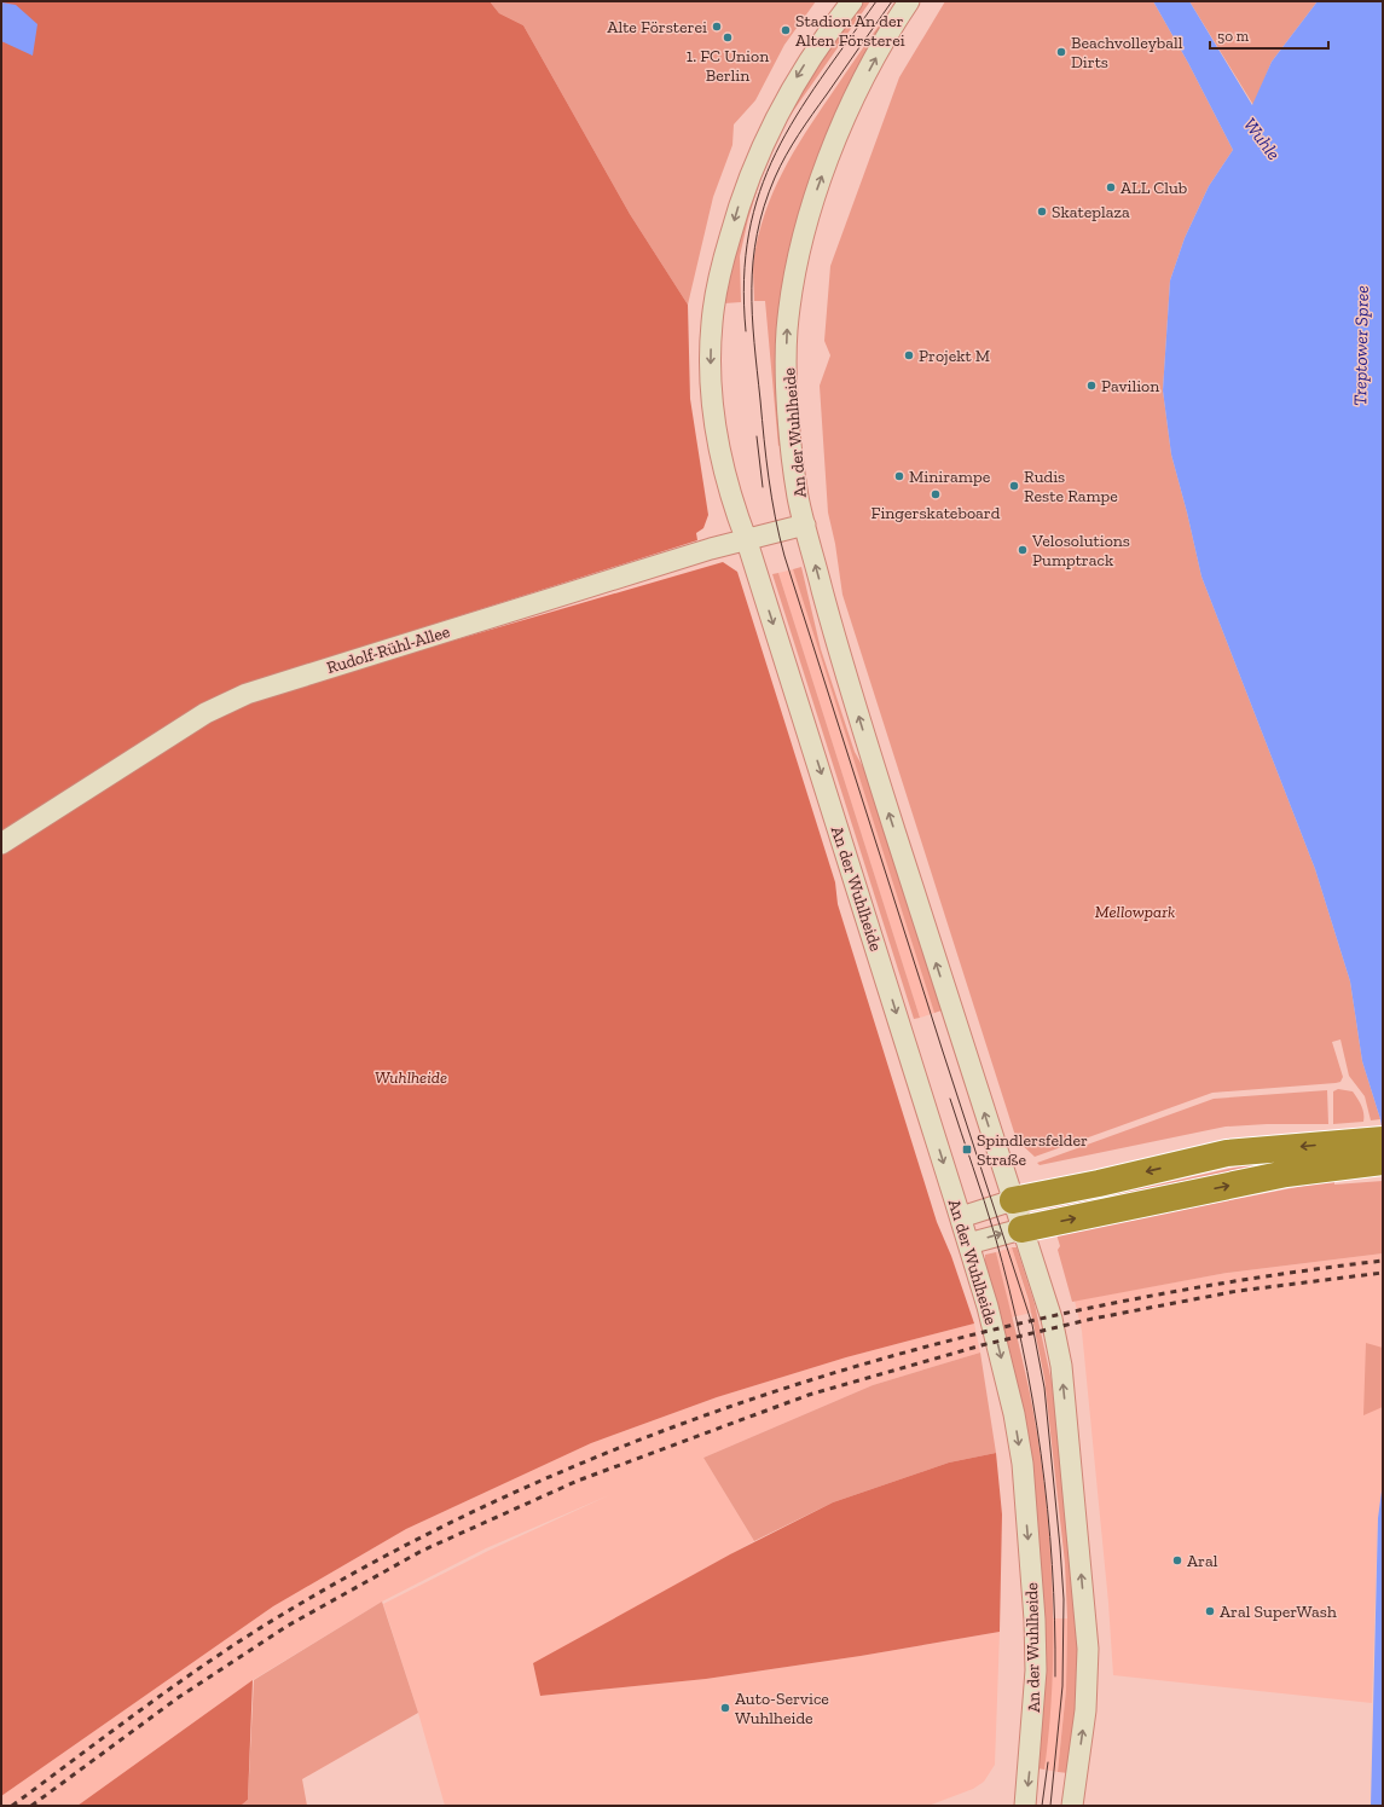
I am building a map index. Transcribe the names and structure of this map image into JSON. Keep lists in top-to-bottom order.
{
  "streets": {
    "main road": ["An der Wuhlheide", "Rudolf-Rühl-Allee"]
  },
  "crossings": [
    ["An der Wuhlheide", "Rudolf-Rühl-Allee"]
  ],
  "water": ["Wuhle", "Treptower Spree"],
  "parks": ["Mellowpark", "Wuhlheide"],
  "places": {
    "other": [
      "Alte Försterei",
      "Stadion An der Alten Försterei",
      "1. FC Union Berlin",
      "Beachvolleyball Dirts",
      "ALL Club",
      "Skateplaza",
      "Projekt M",
      "Pavilion",
      "Minirampe",
      "Rudis Reste Rampe",
      "Fingerskateboard",
      "Velosolutions Pumptrack",
      "Aral",
      "Aral SuperWash",
      "Auto-Service Wuhlheide"
    ],
    "transit": ["Spindlersfelder Straße"]
  },
  "scale_bar": "50 m"
}
